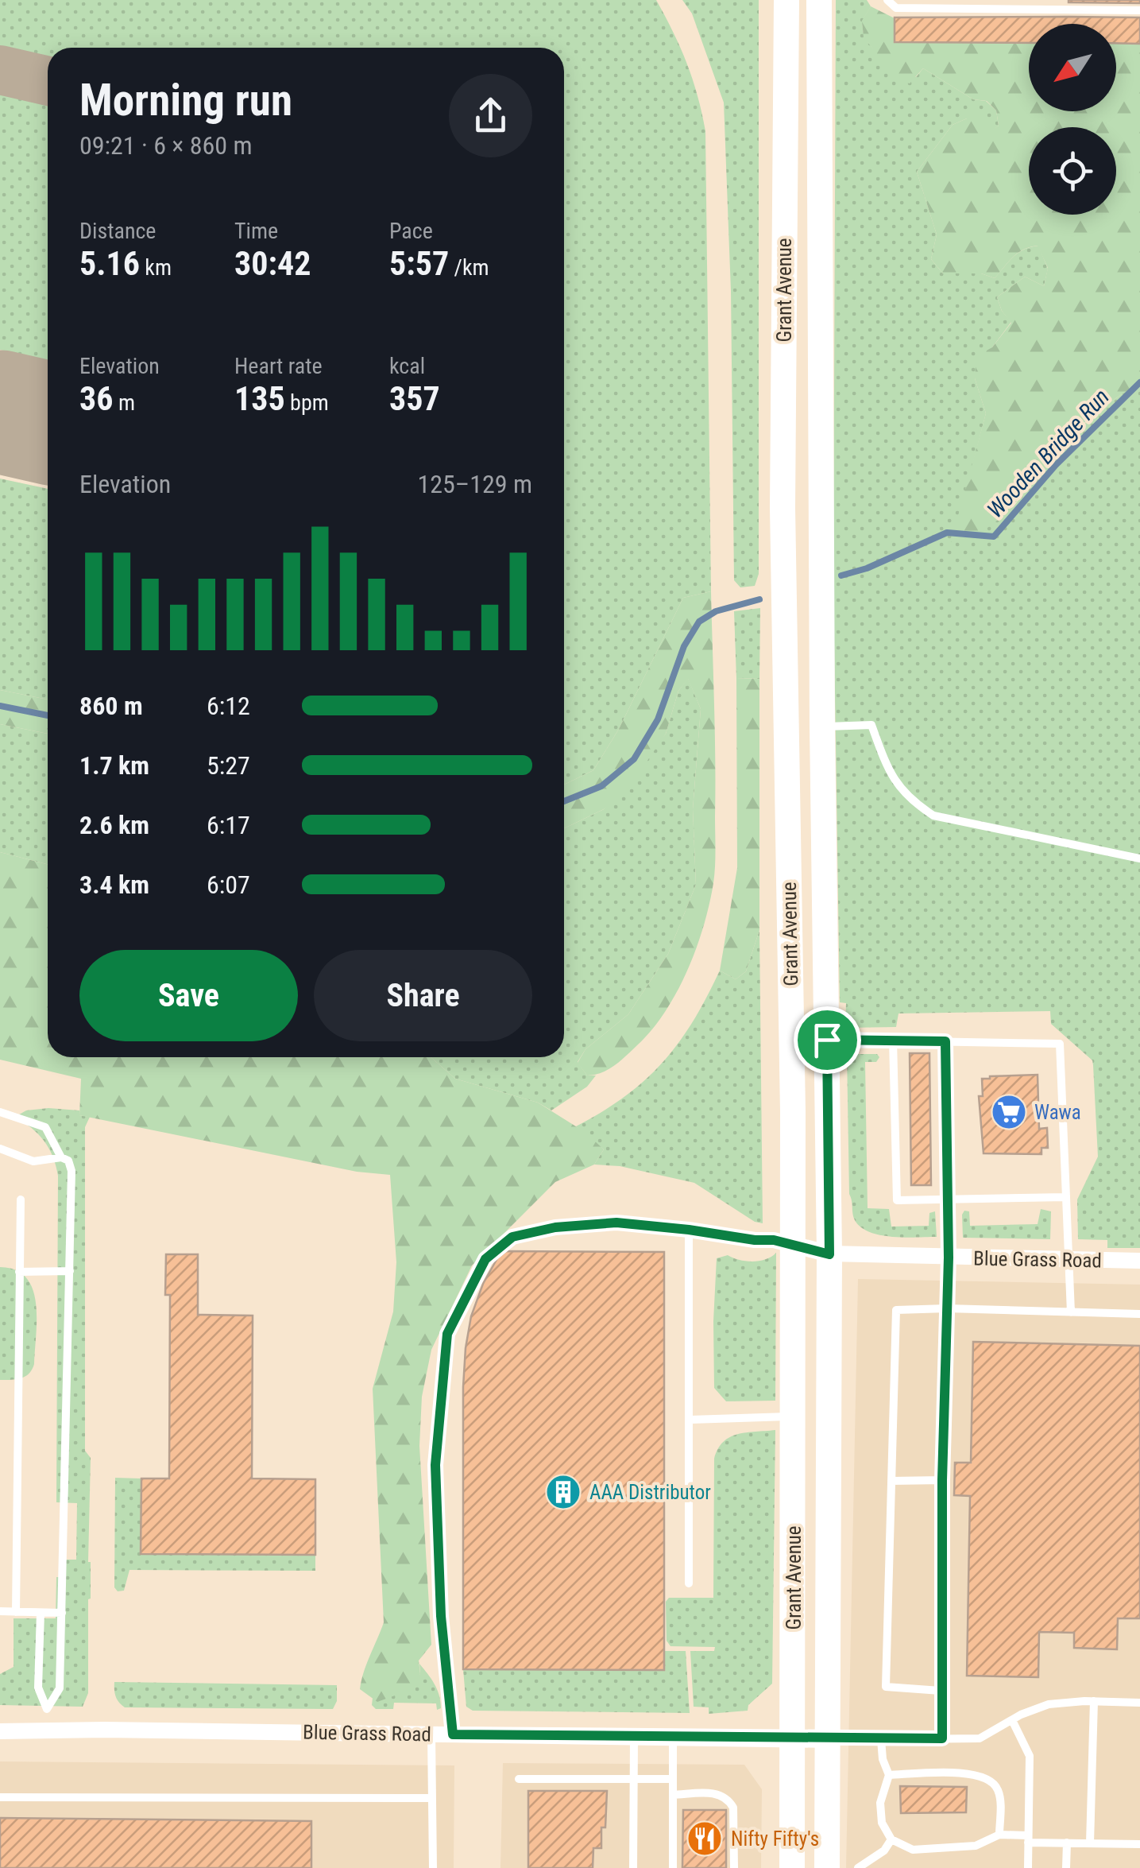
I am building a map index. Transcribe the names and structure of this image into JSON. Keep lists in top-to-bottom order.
{
  "streets": {
    "main road": ["Grant Avenue"],
    "street": ["Blue Grass Road"]
  },
  "crossings": [
    ["Grant Avenue", "Blue Grass Road"]
  ],
  "water": ["Wooden Bridge Run"],
  "places": {
    "supermarket": ["Wawa"],
    "building": ["AAA Distributor"],
    "restaurant": ["Nifty Fifty's"]
  },
  "north": "bottom left",
  "page": {
    "heading": ["Morning run", "09:21 · 6 × 860 m"],
    "stats": [
      ["Distance", "5.16 km"],
      ["Time", "30:42"],
      ["Pace", "5:57 /km"],
      ["Elevation", "36 m"],
      ["Heart rate", "135 bpm"],
      ["kcal", "357"]
    ],
    "chart": ["Elevation", "125–129 m"],
    "list": [
      {
        "name": "860 m",
        "note": "6:12"
      },
      {
        "name": "1.7 km",
        "note": "5:27"
      },
      {
        "name": "2.6 km",
        "note": "6:17"
      },
      {
        "name": "3.4 km",
        "note": "6:07"
      }
    ],
    "buttons": ["Save", "Share"]
  }
}
